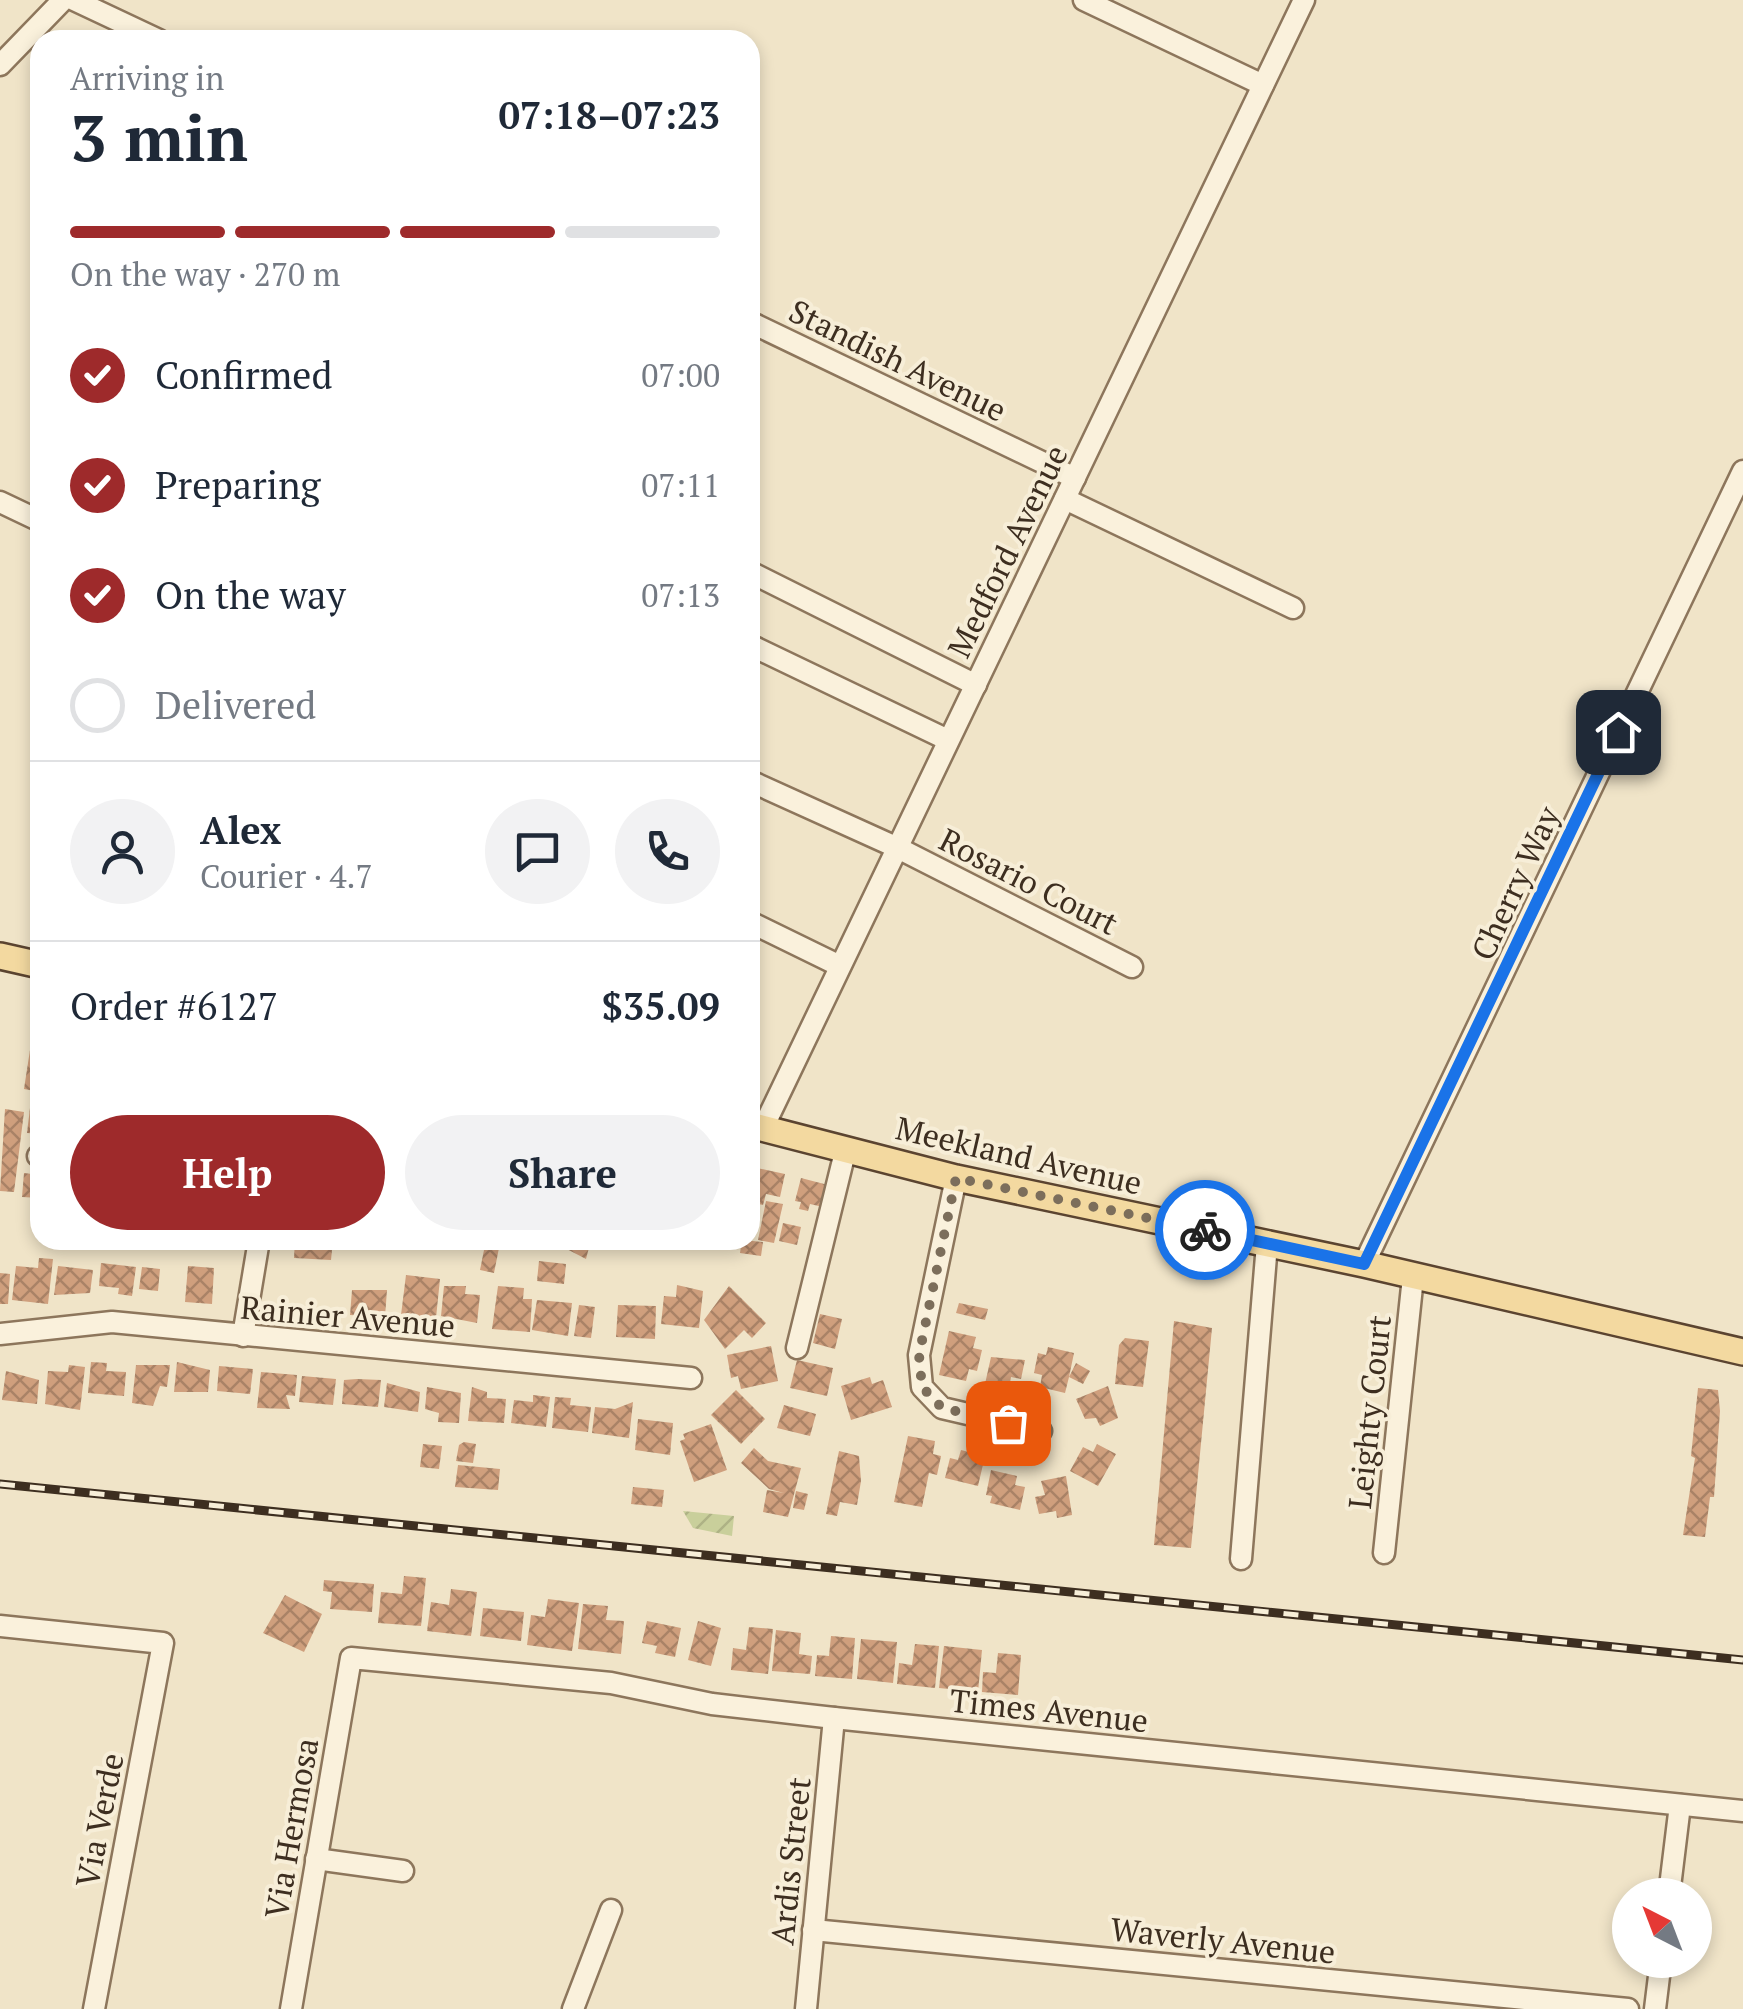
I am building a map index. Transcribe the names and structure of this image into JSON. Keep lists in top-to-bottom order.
{
  "streets": {
    "main road": ["Meekland Avenue"],
    "street": [
      "Standish Avenue",
      "Medford Avenue",
      "Rosario Court",
      "Cherry Way",
      "Rainier Avenue",
      "Leighty Court",
      "Times Avenue",
      "Via Verde",
      "Via Hermosa",
      "Ardis Street",
      "Waverly Avenue"
    ]
  },
  "crossings": [
    ["Standish Avenue", "Medford Avenue"],
    ["Medford Avenue", "Rosario Court"],
    ["Cherry Way", "Meekland Avenue"],
    ["Meekland Avenue", "Leighty Court"],
    ["Times Avenue", "Via Hermosa"],
    ["Times Avenue", "Ardis Street"],
    ["Ardis Street", "Waverly Avenue"]
  ],
  "north": "top left",
  "page": {
    "heading": ["3 min", "Arriving in", "07:18–07:23"],
    "panel": [
      "Alex",
      "Courier · 4.7",
      "Order #6127",
      "$35.09"
    ],
    "bar": "On the way · 270 m",
    "list": [
      ["Confirmed", "07:00"],
      ["Preparing", "07:11"],
      ["On the way", "07:13"],
      "Delivered"
    ],
    "buttons": ["Help", "Share"]
  }
}
